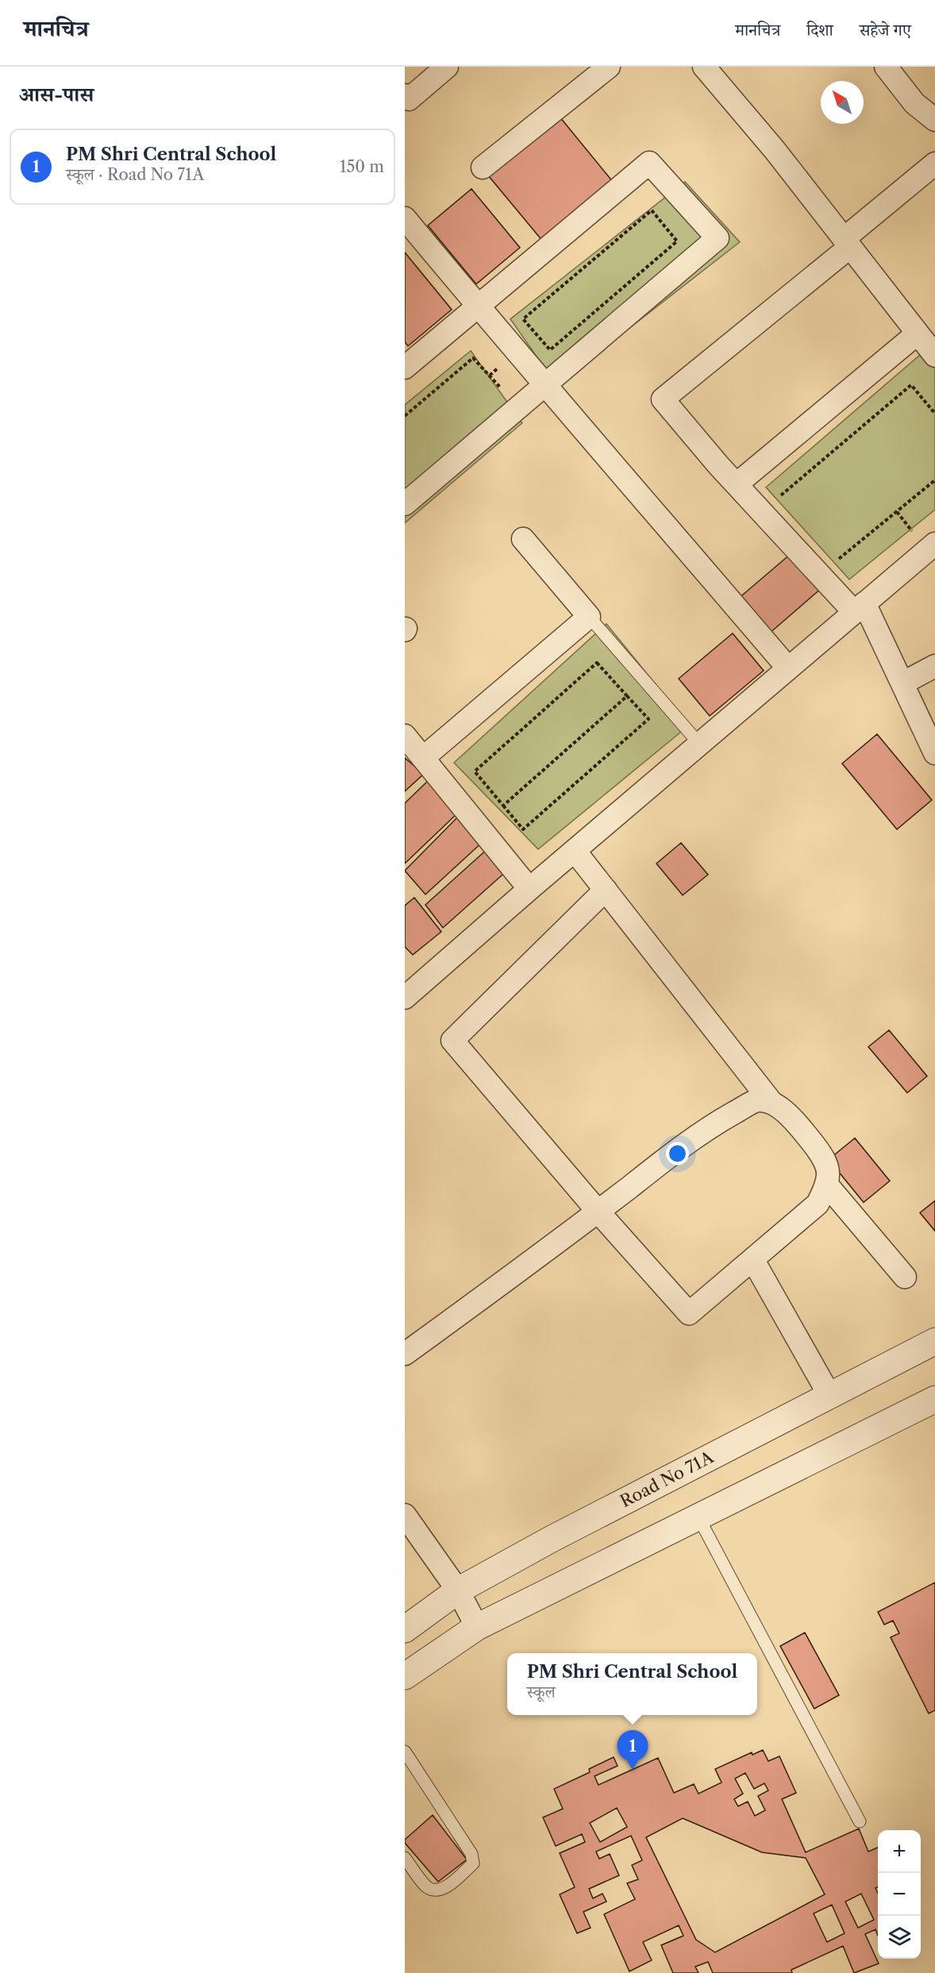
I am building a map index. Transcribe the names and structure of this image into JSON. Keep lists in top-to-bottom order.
{
  "streets": {
    "street": ["Road No 71A"]
  },
  "north": "top left",
  "page": {
    "header": "मानचित्र",
    "nav": ["मानचित्र", "दिशा", "सहेजे गए"],
    "heading": "आस-पास",
    "list": [
      {
        "mark": "1",
        "name": "PM Shri Central School",
        "note": "स्कूल · Road No 71A",
        "value": "150 m"
      }
    ],
    "popup": ["PM Shri Central School", "स्कूल"],
    "pins": "1",
    "map_buttons": ["+", "−"]
  }
}
